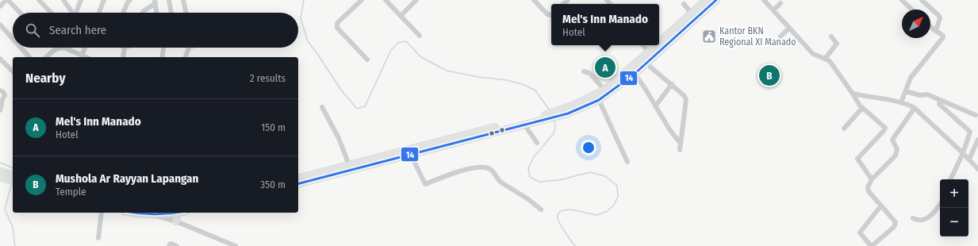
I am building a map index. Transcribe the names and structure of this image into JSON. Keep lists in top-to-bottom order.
{
  "places": {
    "public building": ["Kantor BKN Regional XI Manado"]
  },
  "lines": ["transit line 14"],
  "north": "top right",
  "page": {
    "popup": ["Mel's Inn Manado", "Hotel"],
    "search": "Search here",
    "pins": ["A", "B"],
    "heading": ["Nearby", "2 results"],
    "list": [
      {
        "mark": "A",
        "name": "Mel's Inn Manado",
        "note": "Hotel",
        "value": "150 m"
      },
      {
        "mark": "B",
        "name": "Mushola Ar Rayyan Lapangan",
        "note": "Temple",
        "value": "350 m"
      }
    ],
    "map_buttons": ["+", "−"]
  }
}
